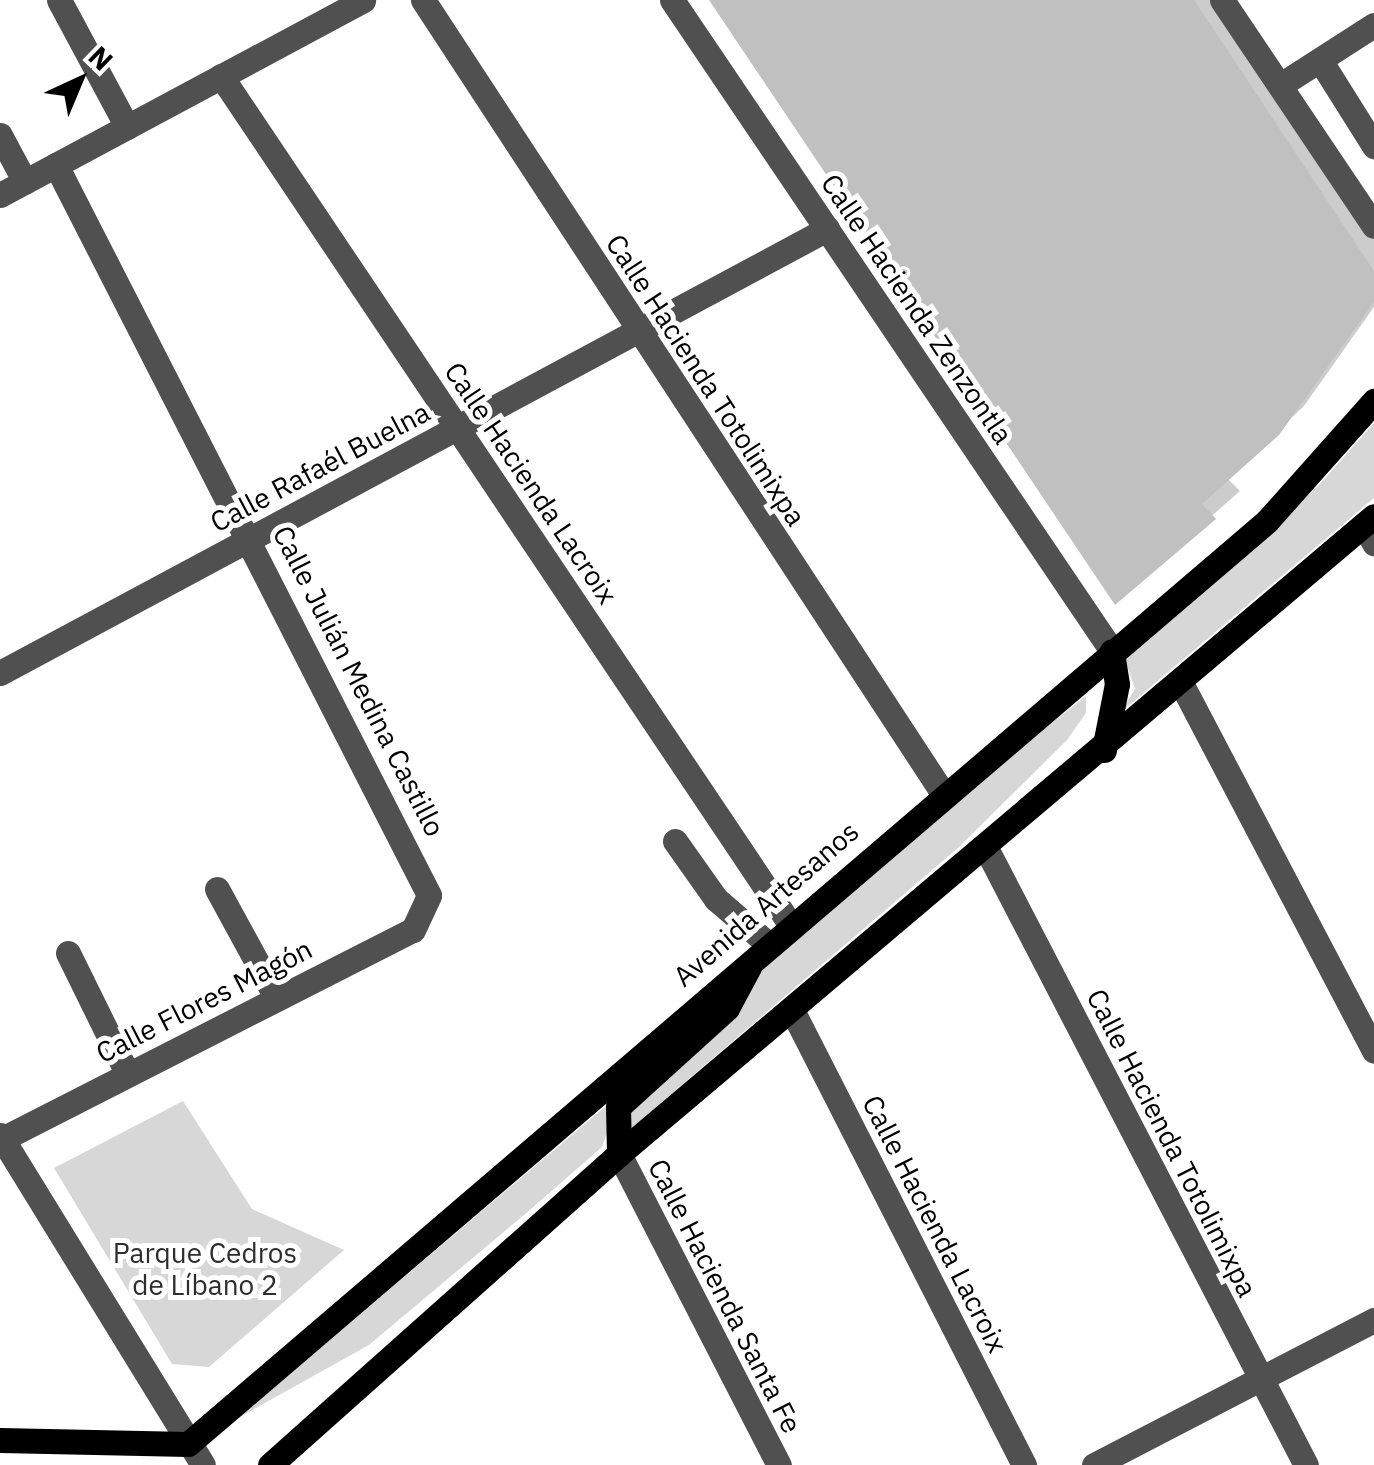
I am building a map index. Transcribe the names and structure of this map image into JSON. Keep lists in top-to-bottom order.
{
  "streets": {
    "main road": ["Avenida Artesanos"],
    "street": [
      "Calle Hacienda Zenzontla",
      "Calle Hacienda Totolimixpa",
      "Calle Rafaél Buelna",
      "Calle Hacienda Lacroix",
      "Calle Julián Medina Castillo",
      "Calle Flores Magón",
      "Calle Hacienda Santa Fe"
    ]
  },
  "crossings": [
    ["Calle Hacienda Zenzontla", "Calle Rafaél Buelna"],
    ["Calle Hacienda Zenzontla", "Avenida Artesanos"],
    ["Calle Hacienda Totolimixpa", "Calle Rafaél Buelna"],
    ["Calle Hacienda Totolimixpa", "Avenida Artesanos"],
    ["Calle Rafaél Buelna", "Calle Hacienda Lacroix"],
    ["Calle Rafaél Buelna", "Calle Julián Medina Castillo"],
    ["Calle Hacienda Lacroix", "Avenida Artesanos"],
    ["Calle Julián Medina Castillo", "Calle Flores Magón"]
  ],
  "parks": ["Parque Cedros de Líbano 2"],
  "north": "top right"
}
